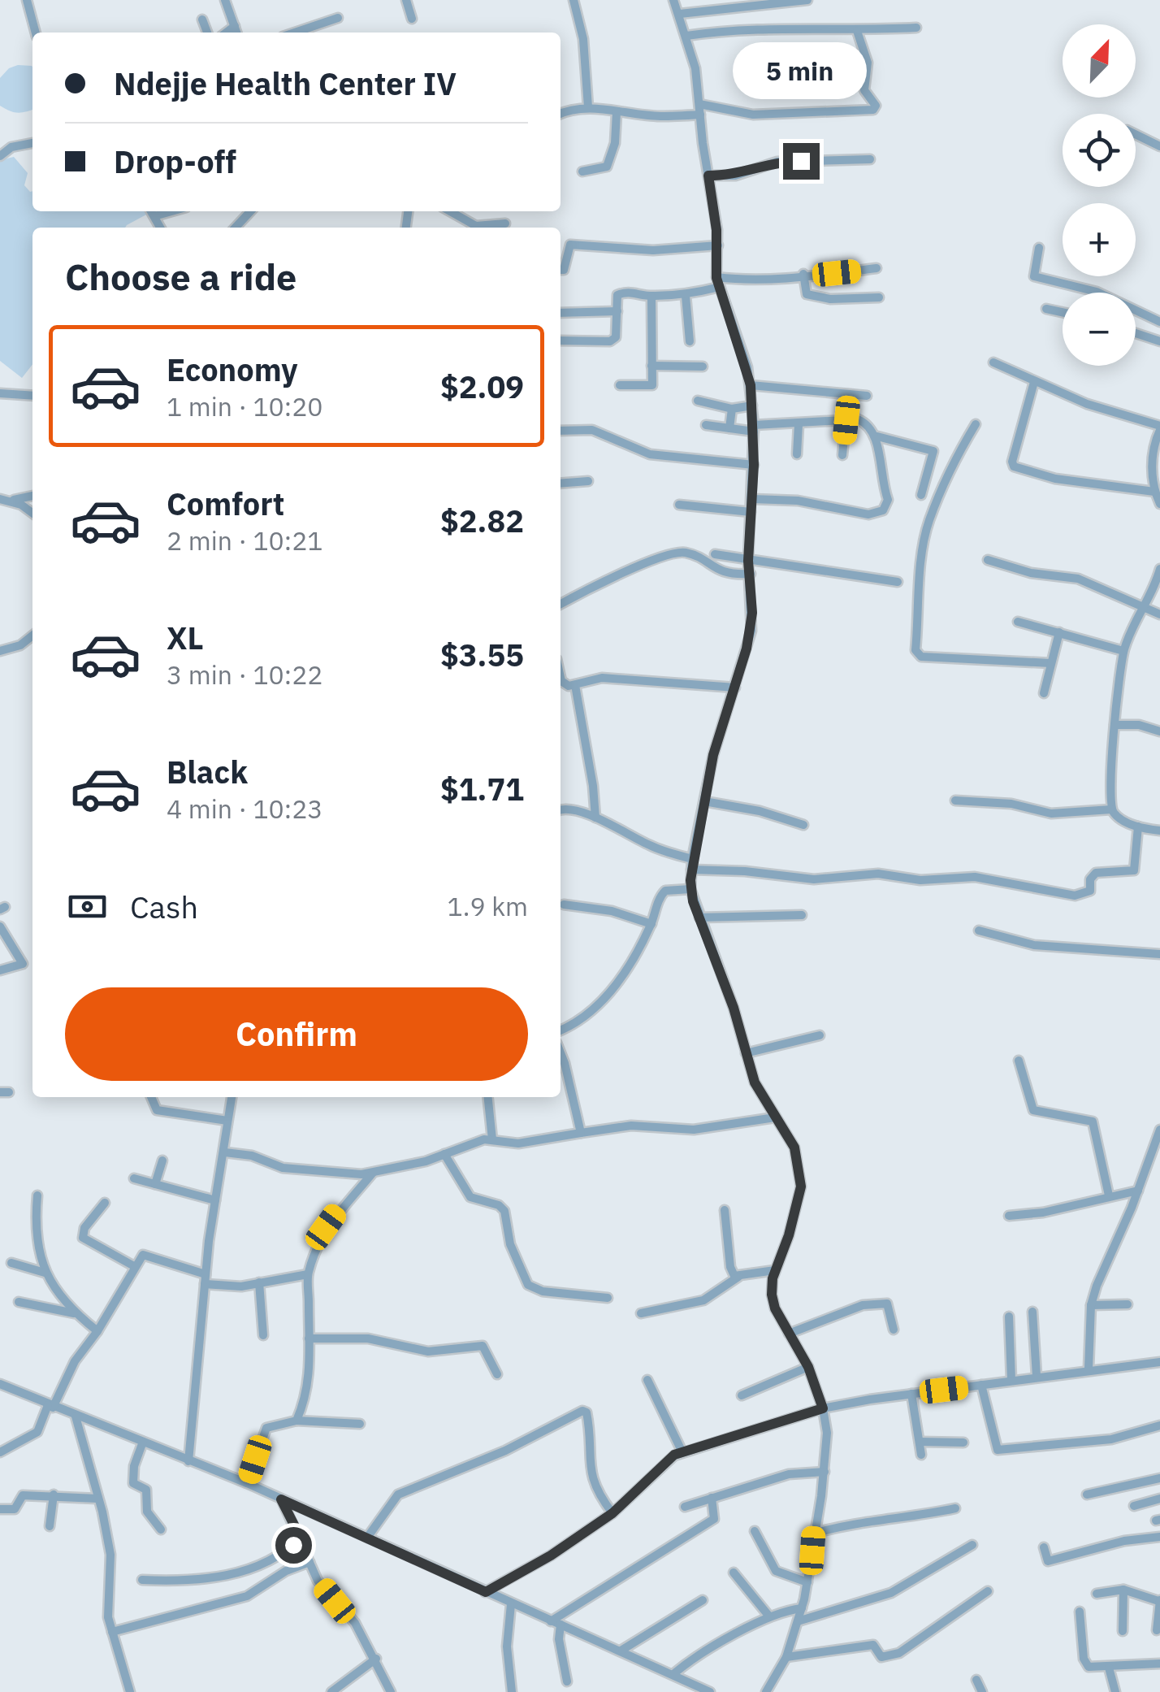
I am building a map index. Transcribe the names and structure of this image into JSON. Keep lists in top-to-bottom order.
{
  "north": "top right",
  "page": {
    "map_buttons": ["+", "−"],
    "banner": ["Ndejje Health Center IV", "Drop-off"],
    "bubble": "5 min",
    "heading": "Choose a ride",
    "list": [
      {
        "name": "Economy",
        "note": "1 min · 10:20",
        "value": "$2.09"
      },
      {
        "name": "Comfort",
        "note": "2 min · 10:21",
        "value": "$2.82"
      },
      {
        "name": "XL",
        "note": "3 min · 10:22",
        "value": "$3.55"
      },
      {
        "name": "Black",
        "note": "4 min · 10:23",
        "value": "$1.71"
      }
    ],
    "pay": ["Cash", "1.9 km"],
    "buttons": "Confirm"
  }
}
